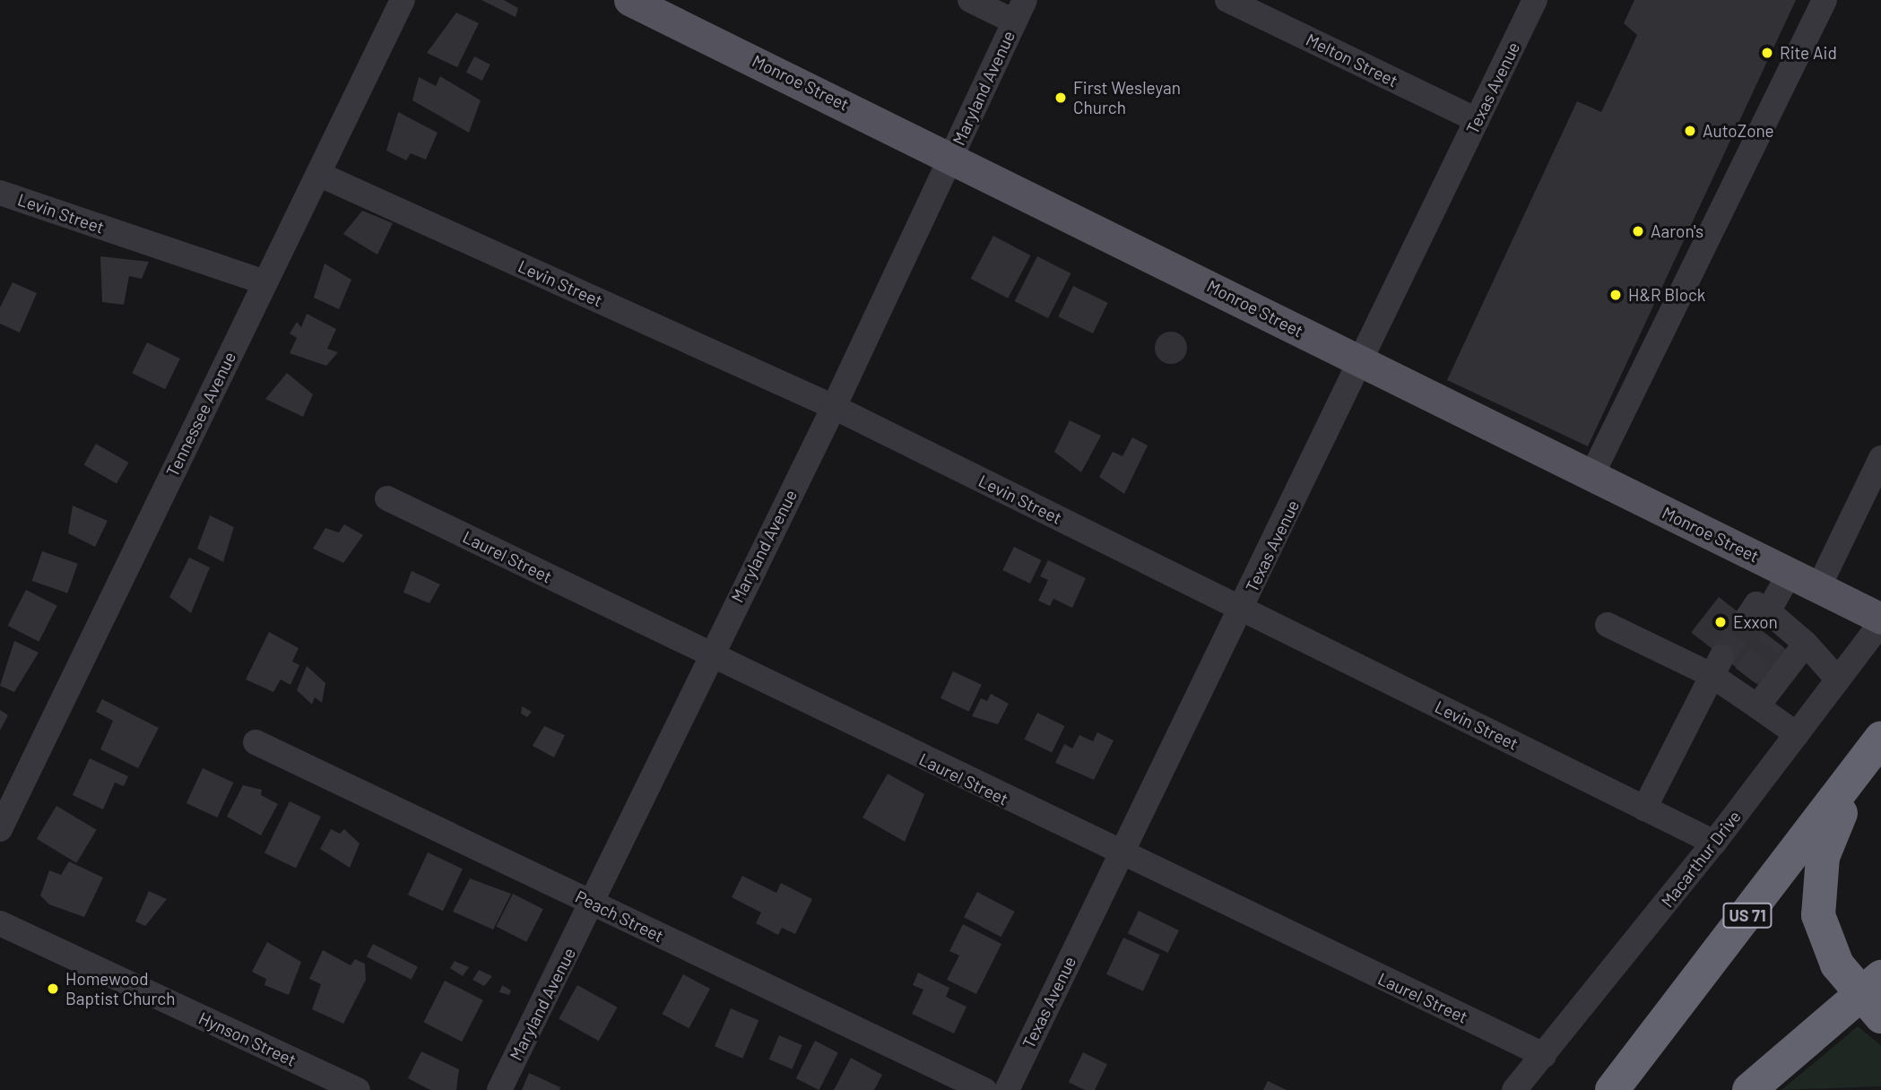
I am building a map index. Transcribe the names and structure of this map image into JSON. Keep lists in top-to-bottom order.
{
  "streets": {
    "highway": ["US 71"],
    "main road": ["Monroe Street"],
    "street": [
      "Melton Street",
      "Maryland Avenue",
      "Texas Avenue",
      "Levin Street",
      "Tennessee Avenue",
      "Laurel Street",
      "Macarthur Drive",
      "Peach Street",
      "Hynson Street"
    ]
  },
  "crossings": [
    ["Melton Street", "Texas Avenue"],
    ["Monroe Street", "Maryland Avenue"],
    ["Monroe Street", "Texas Avenue"],
    ["Monroe Street", "Macarthur Drive"],
    ["Maryland Avenue", "Levin Street"],
    ["Maryland Avenue", "Laurel Street"],
    ["Maryland Avenue", "Peach Street"],
    ["Texas Avenue", "Levin Street"],
    ["Texas Avenue", "Laurel Street"],
    ["Levin Street", "Tennessee Avenue"],
    ["Levin Street", "Macarthur Drive"],
    ["Laurel Street", "Macarthur Drive"]
  ],
  "places": [
    "Rite Aid",
    "First Wesleyan Church",
    "AutoZone",
    "Aaron's",
    "H&R Block",
    "Exxon",
    "Homewood Baptist Church"
  ]
}
